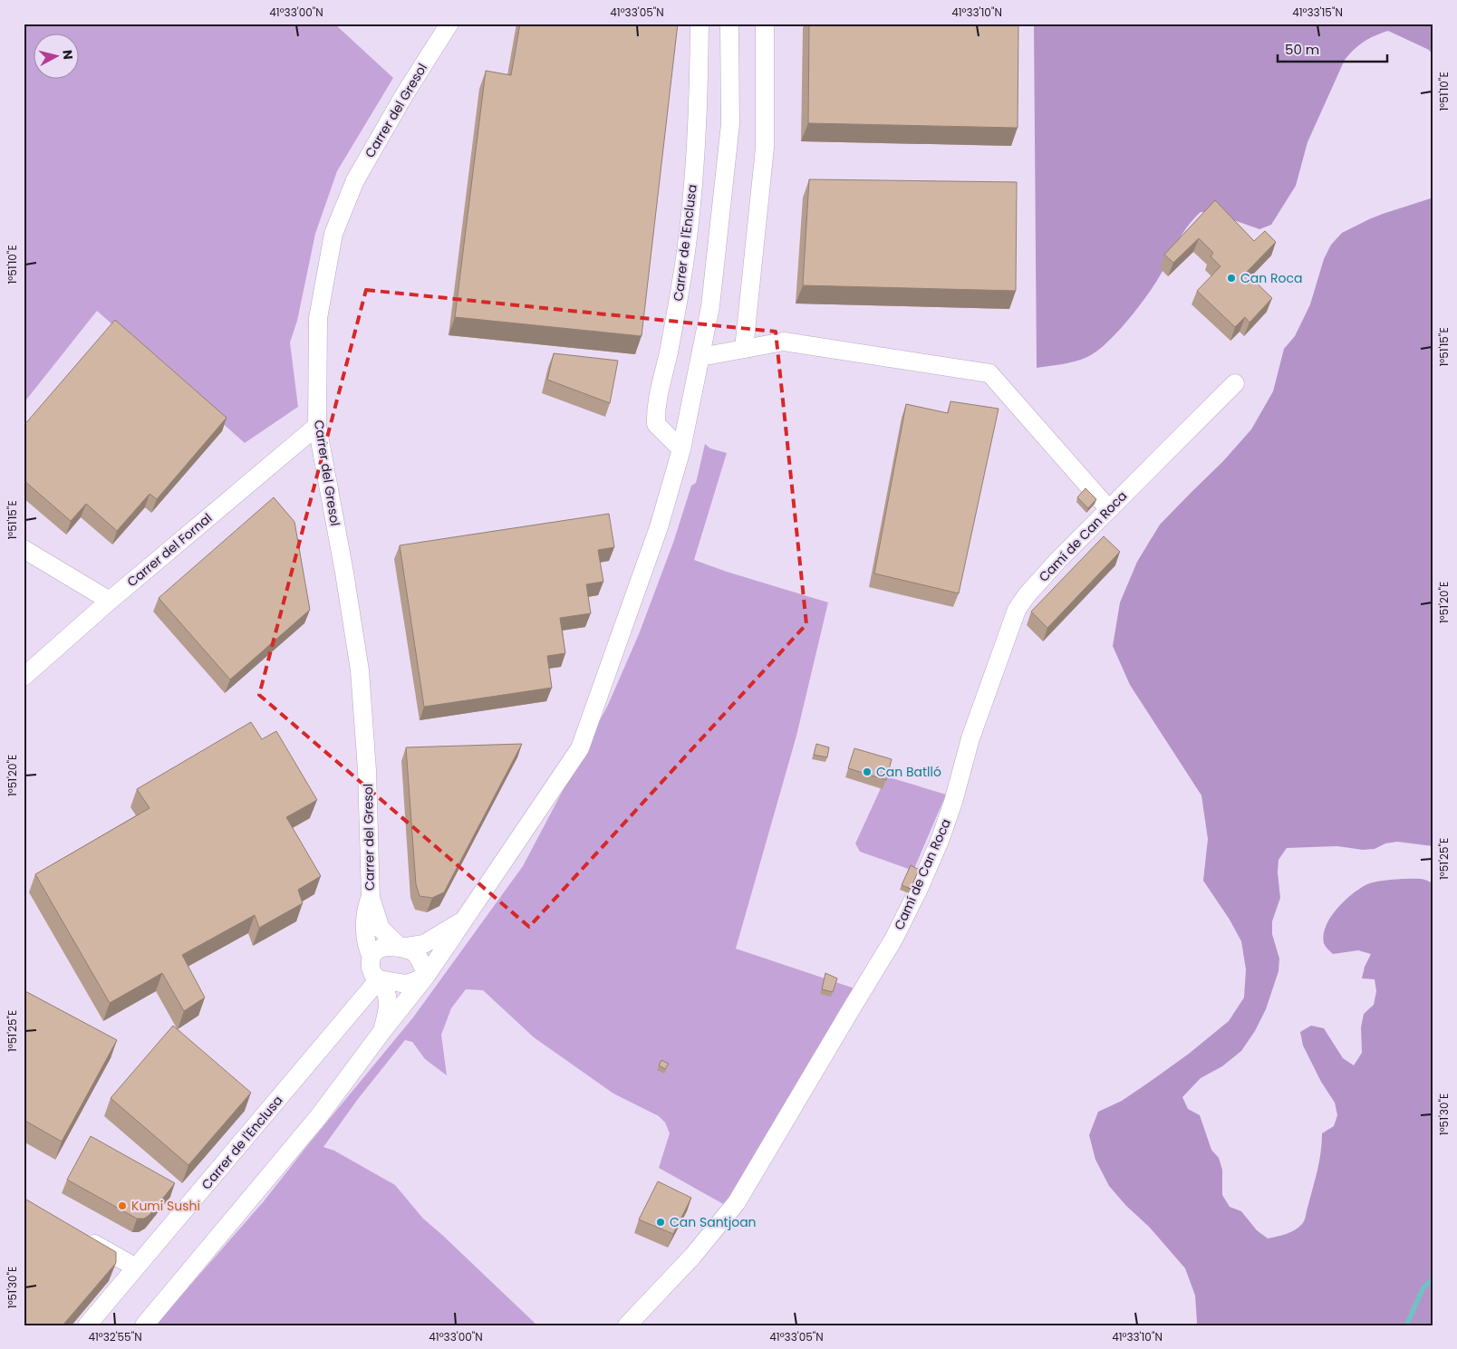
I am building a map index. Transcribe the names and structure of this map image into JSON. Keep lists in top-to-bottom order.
{
  "streets": {
    "street": [
      "Carrer del Gresol",
      "Carrer de l'Enclusa",
      "Camí de Can Roca",
      "Carrer del Fornal"
    ]
  },
  "crossings": [
    ["Carrer del Gresol", "Carrer del Fornal"]
  ],
  "places": [
    "Can Roca",
    "Can Batlló",
    "Kumi Sushi",
    "Can Santjoan"
  ],
  "scale_bar": "50 m",
  "north": "right",
  "coordinates": [
    "41°33'00\"N",
    "41°33'05\"N",
    "41°33'10\"N",
    "41°33'15\"N",
    "1°51'10\"E",
    "1°51'15\"E",
    "1°51'20\"E",
    "1°51'25\"E",
    "1°51'30\"E",
    "41°32'55\"N"
  ]
}
